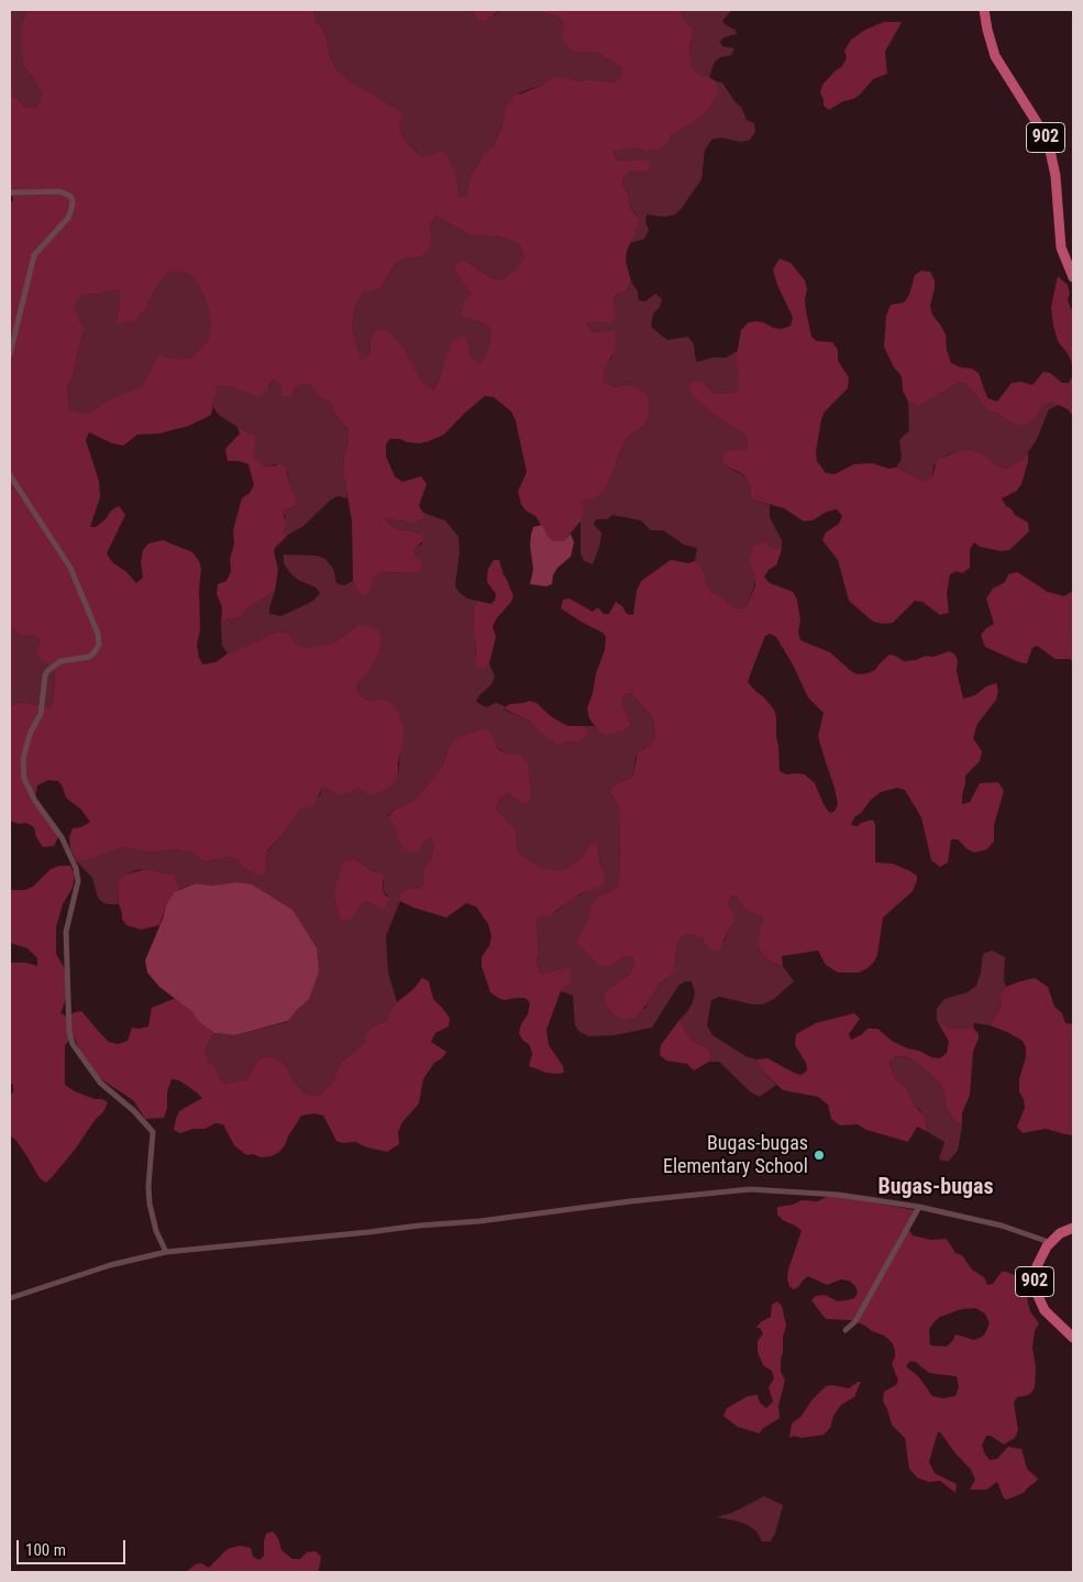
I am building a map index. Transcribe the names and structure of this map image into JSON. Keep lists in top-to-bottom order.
{
  "streets": {
    "highway": ["902"]
  },
  "districts": ["Bugas-bugas"],
  "places": ["Bugas-bugas Elementary School"],
  "scale_bar": "100 m"
}
